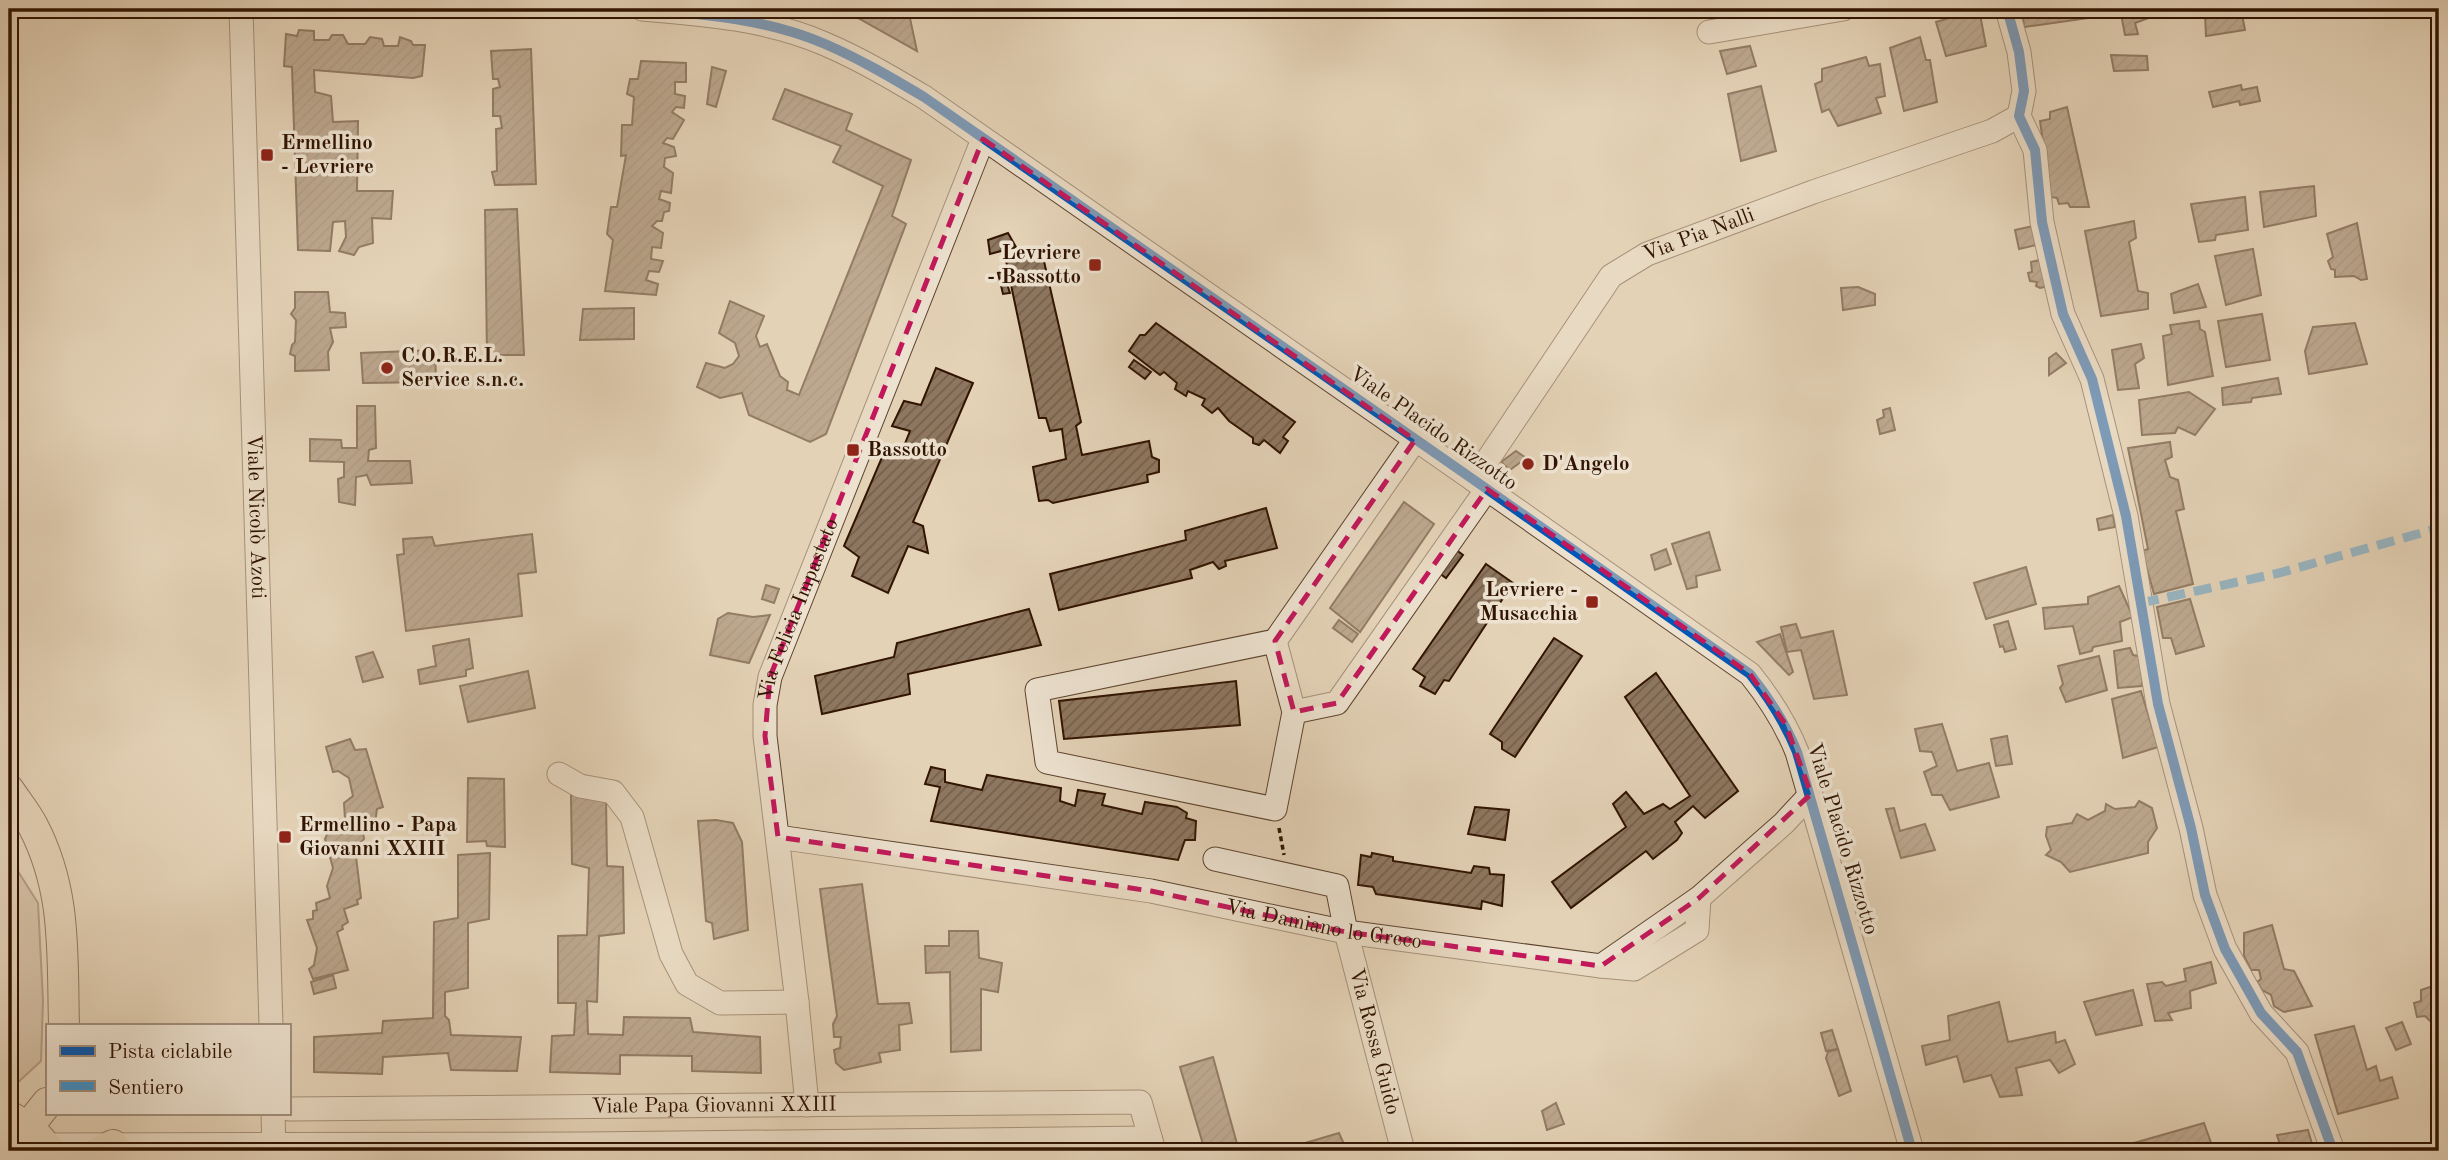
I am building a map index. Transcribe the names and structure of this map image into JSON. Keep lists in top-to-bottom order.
{
  "streets": {
    "street": [
      "Via Pia Nalli",
      "Viale Placido Rizzotto",
      "Viale Nicolò Azoti",
      "Via Felicia Impastato",
      "Via Damiano lo Greco",
      "Via Rossa Guido",
      "Viale Papa Giovanni XXIII"
    ]
  },
  "crossings": [
    ["Via Pia Nalli", "Viale Placido Rizzotto"],
    ["Viale Placido Rizzotto", "Via Felicia Impastato"],
    ["Viale Placido Rizzotto", "Via Damiano lo Greco"],
    ["Via Felicia Impastato", "Via Damiano lo Greco"],
    ["Via Felicia Impastato", "Viale Papa Giovanni XXIII"],
    ["Via Damiano lo Greco", "Via Rossa Guido"]
  ],
  "places": {
    "transit": [
      "Ermellino - Levriere",
      "Levriere - Bassotto",
      "Bassotto",
      "Levriere - Musacchia",
      "Ermellino - Papa Giovanni XXIII"
    ],
    "other": ["C.O.R.E.L. Service s.n.c.", "D'Angelo"]
  },
  "legend": ["Pista ciclabile", "Sentiero"]
}
